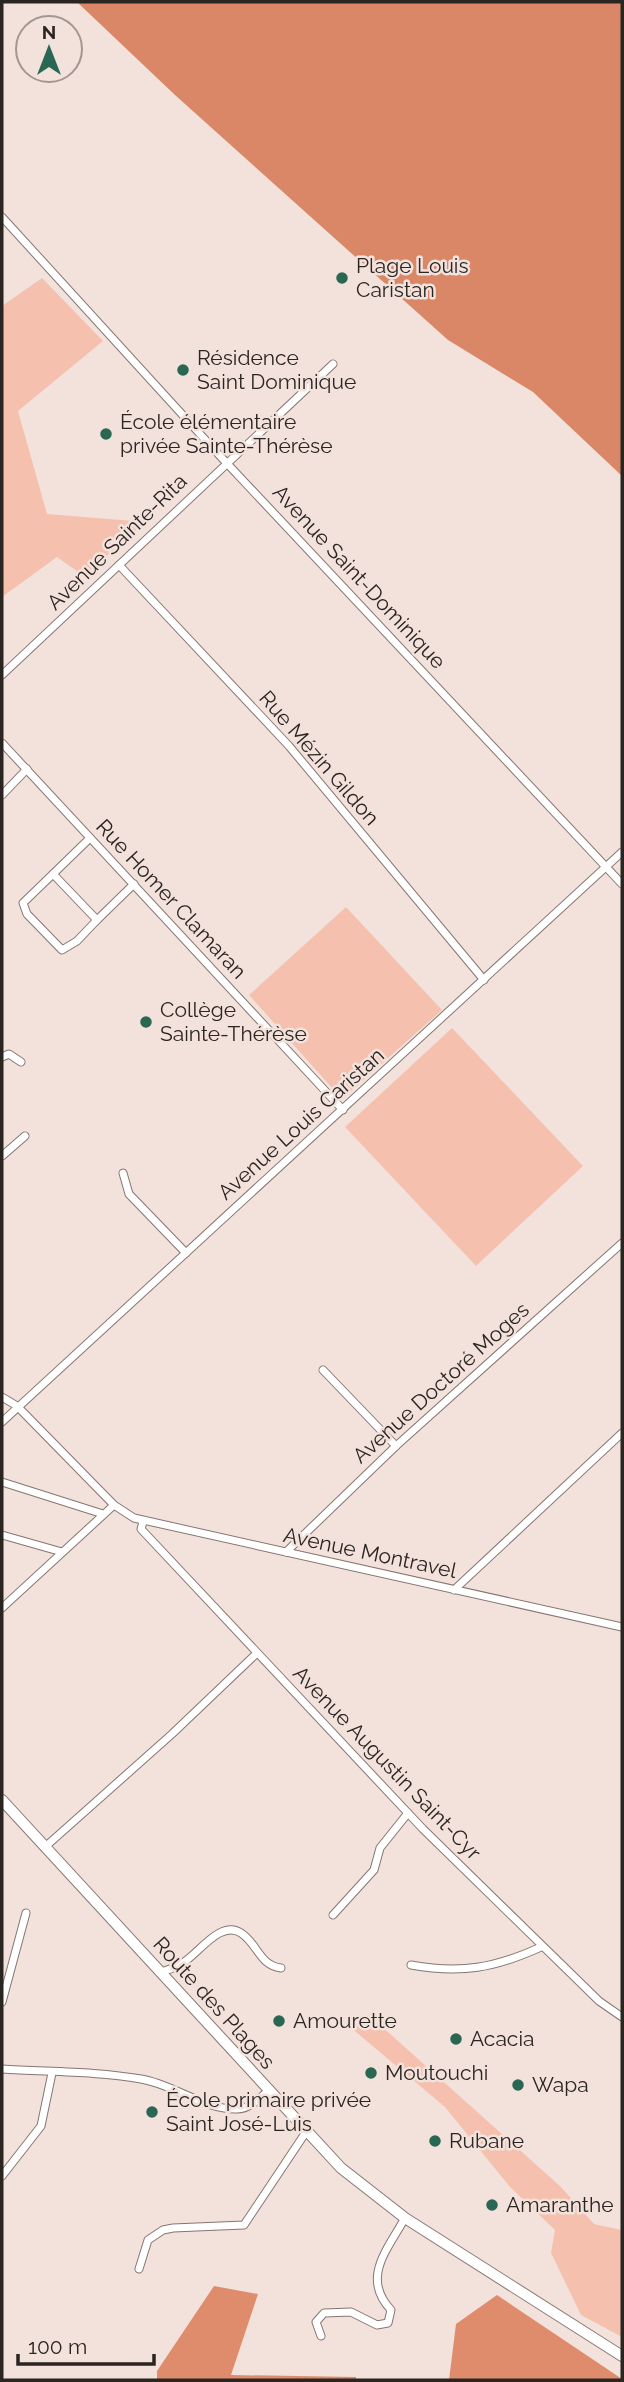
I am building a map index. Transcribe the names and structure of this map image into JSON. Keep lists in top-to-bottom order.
{
  "streets": {
    "street": [
      "Avenue Sainte-Rita",
      "Avenue Saint-Dominique",
      "Rue Mézin Gildon",
      "Rue Homer Clamaran",
      "Avenue Louis Caristan",
      "Avenue Doctoré Moges",
      "Avenue Montravel",
      "Avenue Augustin Saint-Cyr",
      "Route des Plages"
    ]
  },
  "crossings": [
    ["Avenue Sainte-Rita", "Avenue Saint-Dominique"],
    ["Avenue Sainte-Rita", "Rue Mézin Gildon"],
    ["Avenue Saint-Dominique", "Avenue Louis Caristan"],
    ["Rue Mézin Gildon", "Avenue Louis Caristan"],
    ["Rue Homer Clamaran", "Avenue Louis Caristan"],
    ["Avenue Louis Caristan", "Avenue Montravel"],
    ["Avenue Doctoré Moges", "Avenue Montravel"],
    ["Avenue Montravel", "Avenue Augustin Saint-Cyr"]
  ],
  "places": [
    "Plage Louis Caristan",
    "Résidence Saint Dominique",
    "École élémentaire privée Sainte-Thérèse",
    "Collège Sainte-Thérèse",
    "Amourette",
    "Acacia",
    "Moutouchi",
    "Wapa",
    "École primaire privée Saint José-Luis",
    "Rubane",
    "Amaranthe"
  ],
  "scale_bar": "100 m",
  "north": "top"
}
